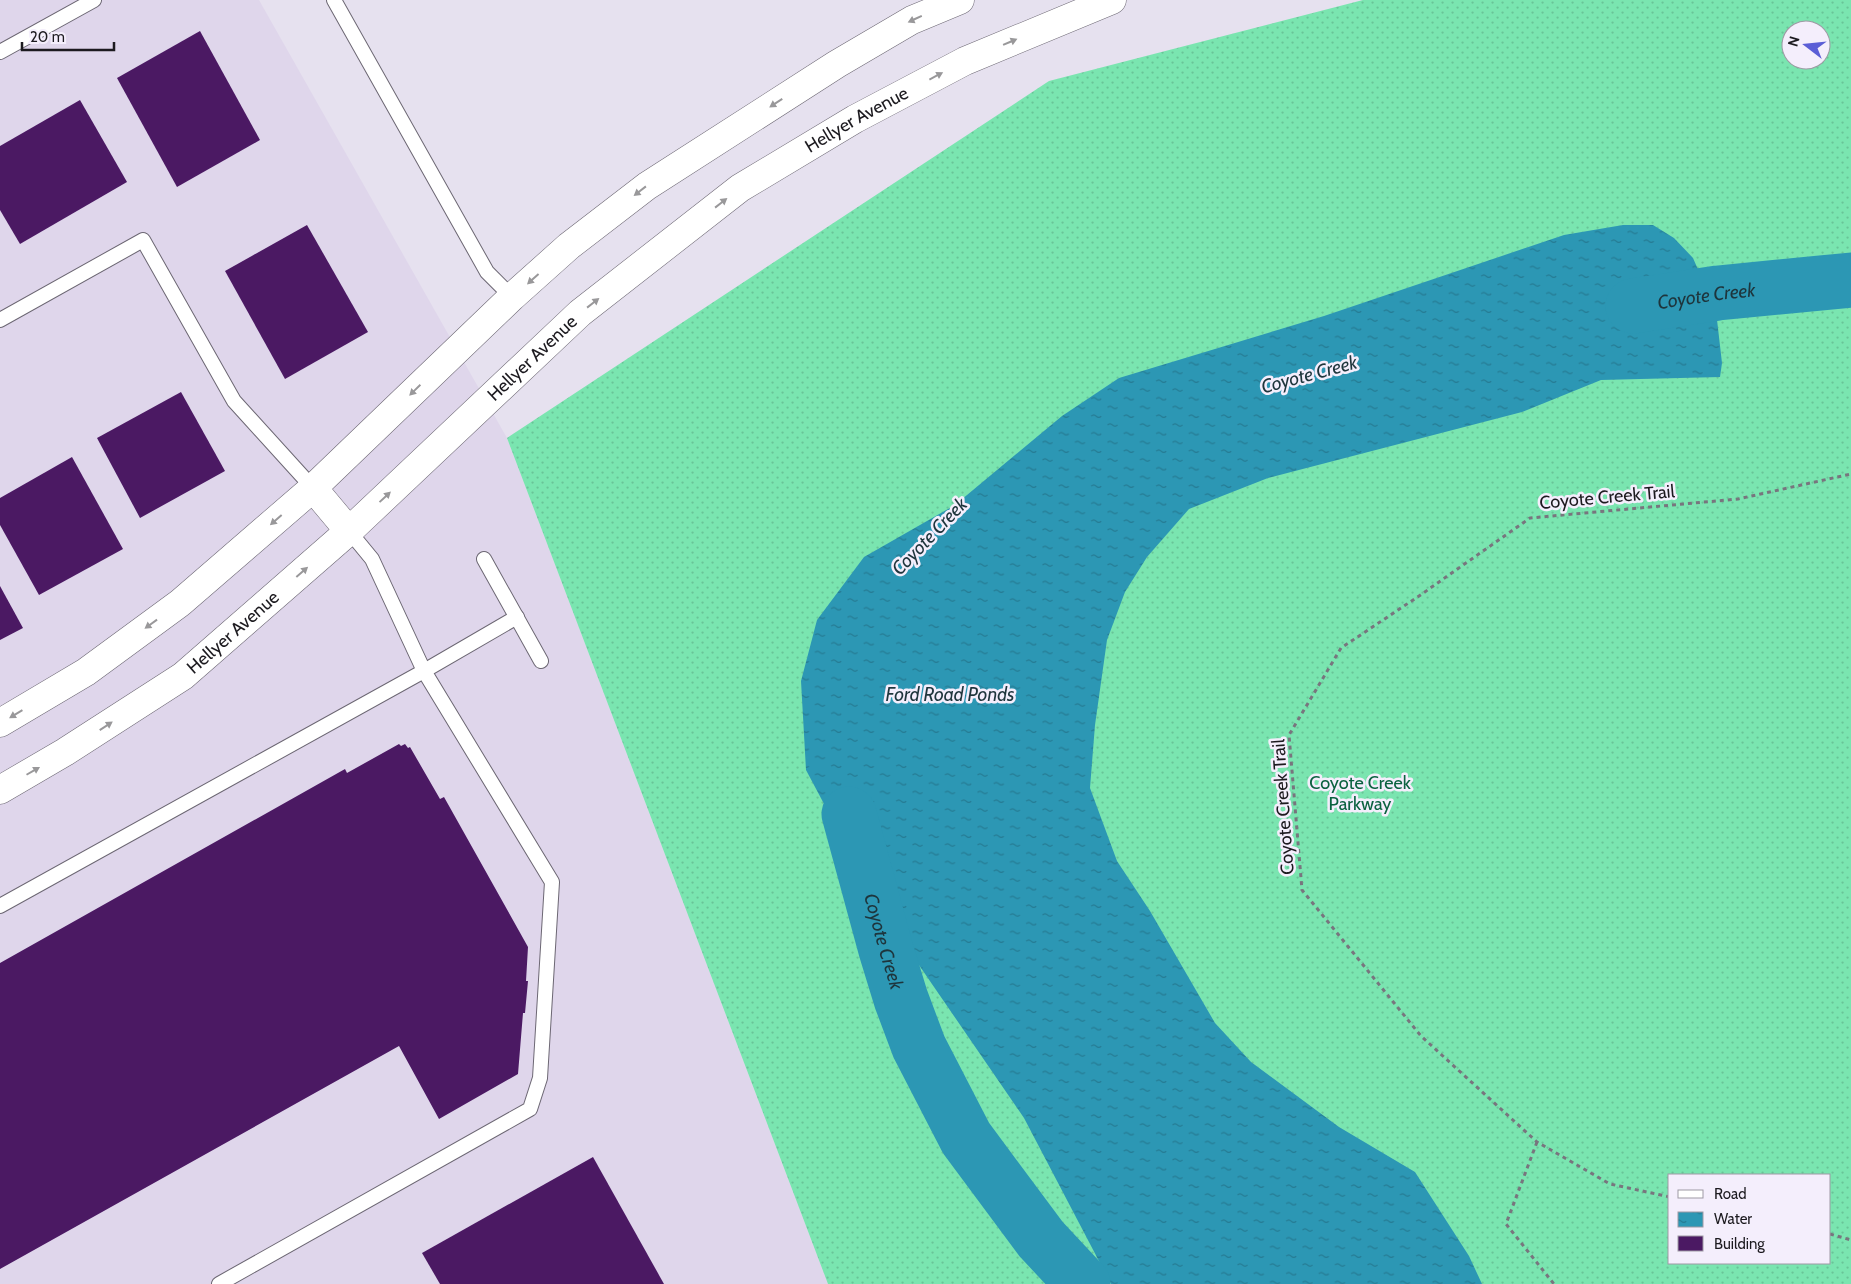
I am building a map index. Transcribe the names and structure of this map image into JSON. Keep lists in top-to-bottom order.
{
  "streets": {
    "main road": ["Hellyer Avenue"],
    "path": ["Coyote Creek Trail"]
  },
  "water": ["Coyote Creek", "Ford Road Ponds"],
  "parks": ["Coyote Creek Parkway"],
  "legend": ["Road", "Water", "Building"],
  "scale_bar": "20 m",
  "north": "left"
}
